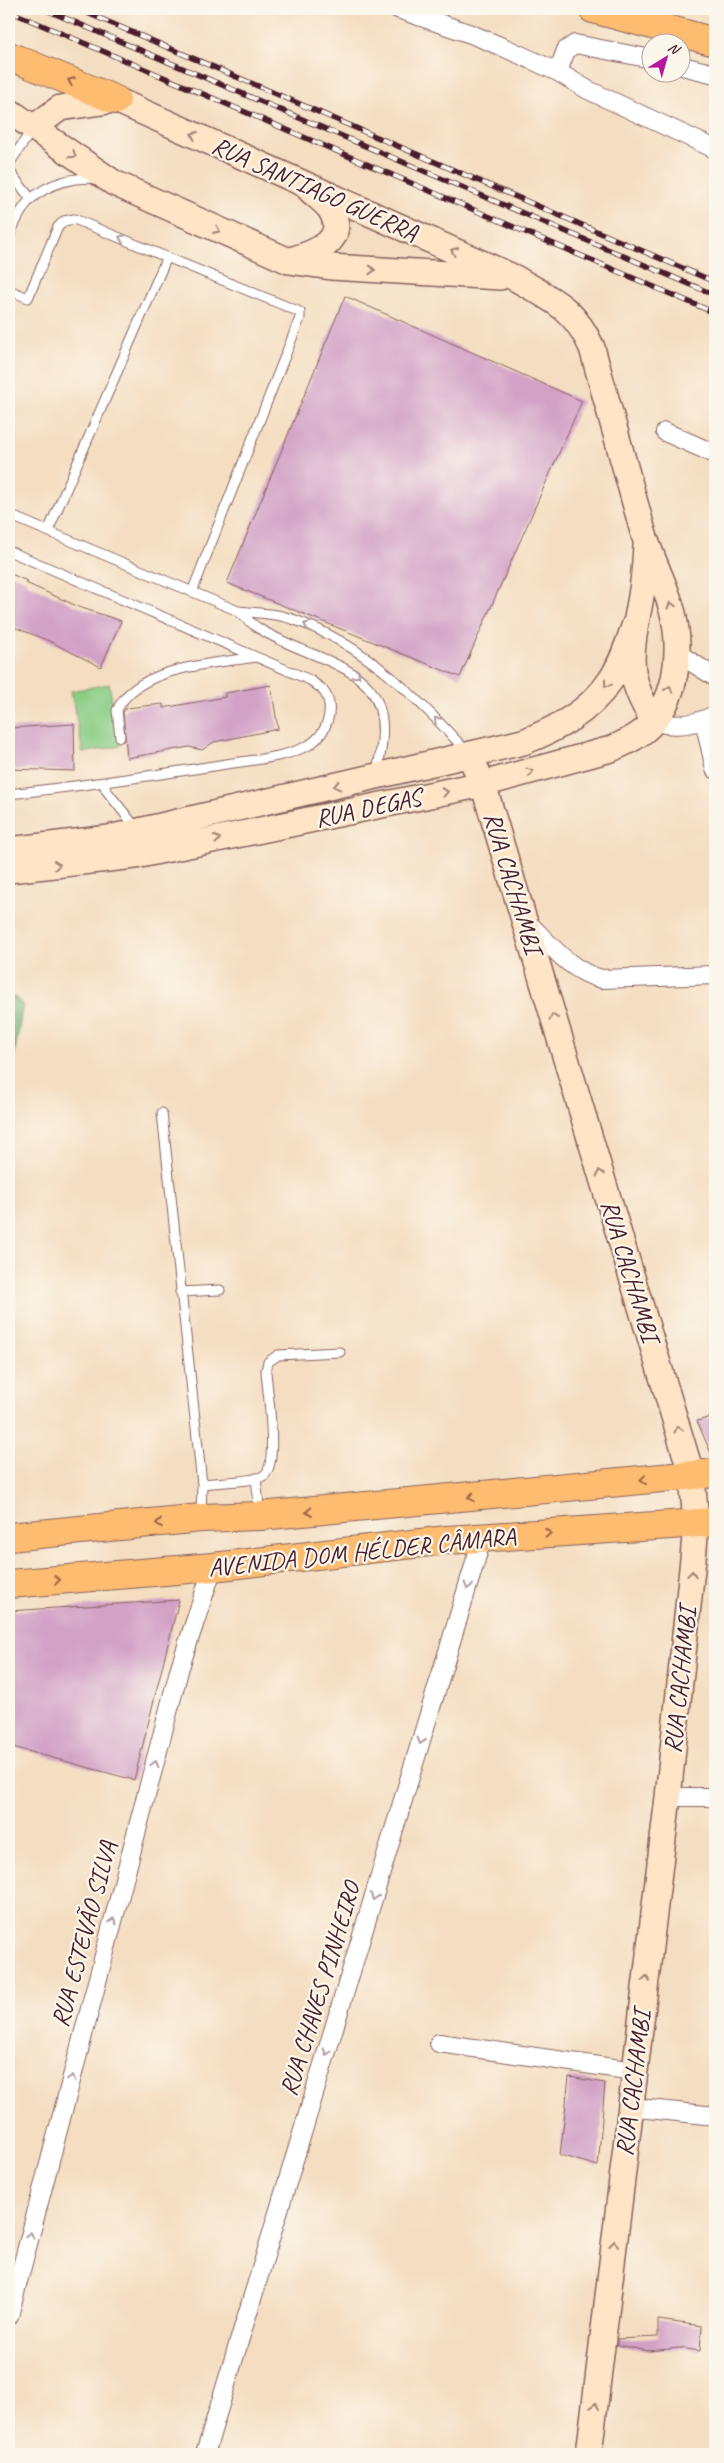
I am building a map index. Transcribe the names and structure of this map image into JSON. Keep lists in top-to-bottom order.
{
  "streets": {
    "main road": [
      "RUA SANTIAGO GUERRA",
      "RUA DEGAS",
      "RUA CACHAMBI",
      "AVENIDA DOM HÉLDER CÂMARA"
    ],
    "street": ["RUA ESTEVÃO SILVA", "RUA CHAVES PINHEIRO"]
  },
  "crossings": [
    ["RUA SANTIAGO GUERRA", "RUA DEGAS"],
    ["RUA DEGAS", "RUA CACHAMBI"],
    ["RUA CACHAMBI", "AVENIDA DOM HÉLDER CÂMARA"],
    ["AVENIDA DOM HÉLDER CÂMARA", "RUA ESTEVÃO SILVA"],
    ["AVENIDA DOM HÉLDER CÂMARA", "RUA CHAVES PINHEIRO"]
  ],
  "one_way": ["RUA CACHAMBI", "RUA ESTEVÃO SILVA", "RUA CHAVES PINHEIRO"],
  "north": "top right"
}
